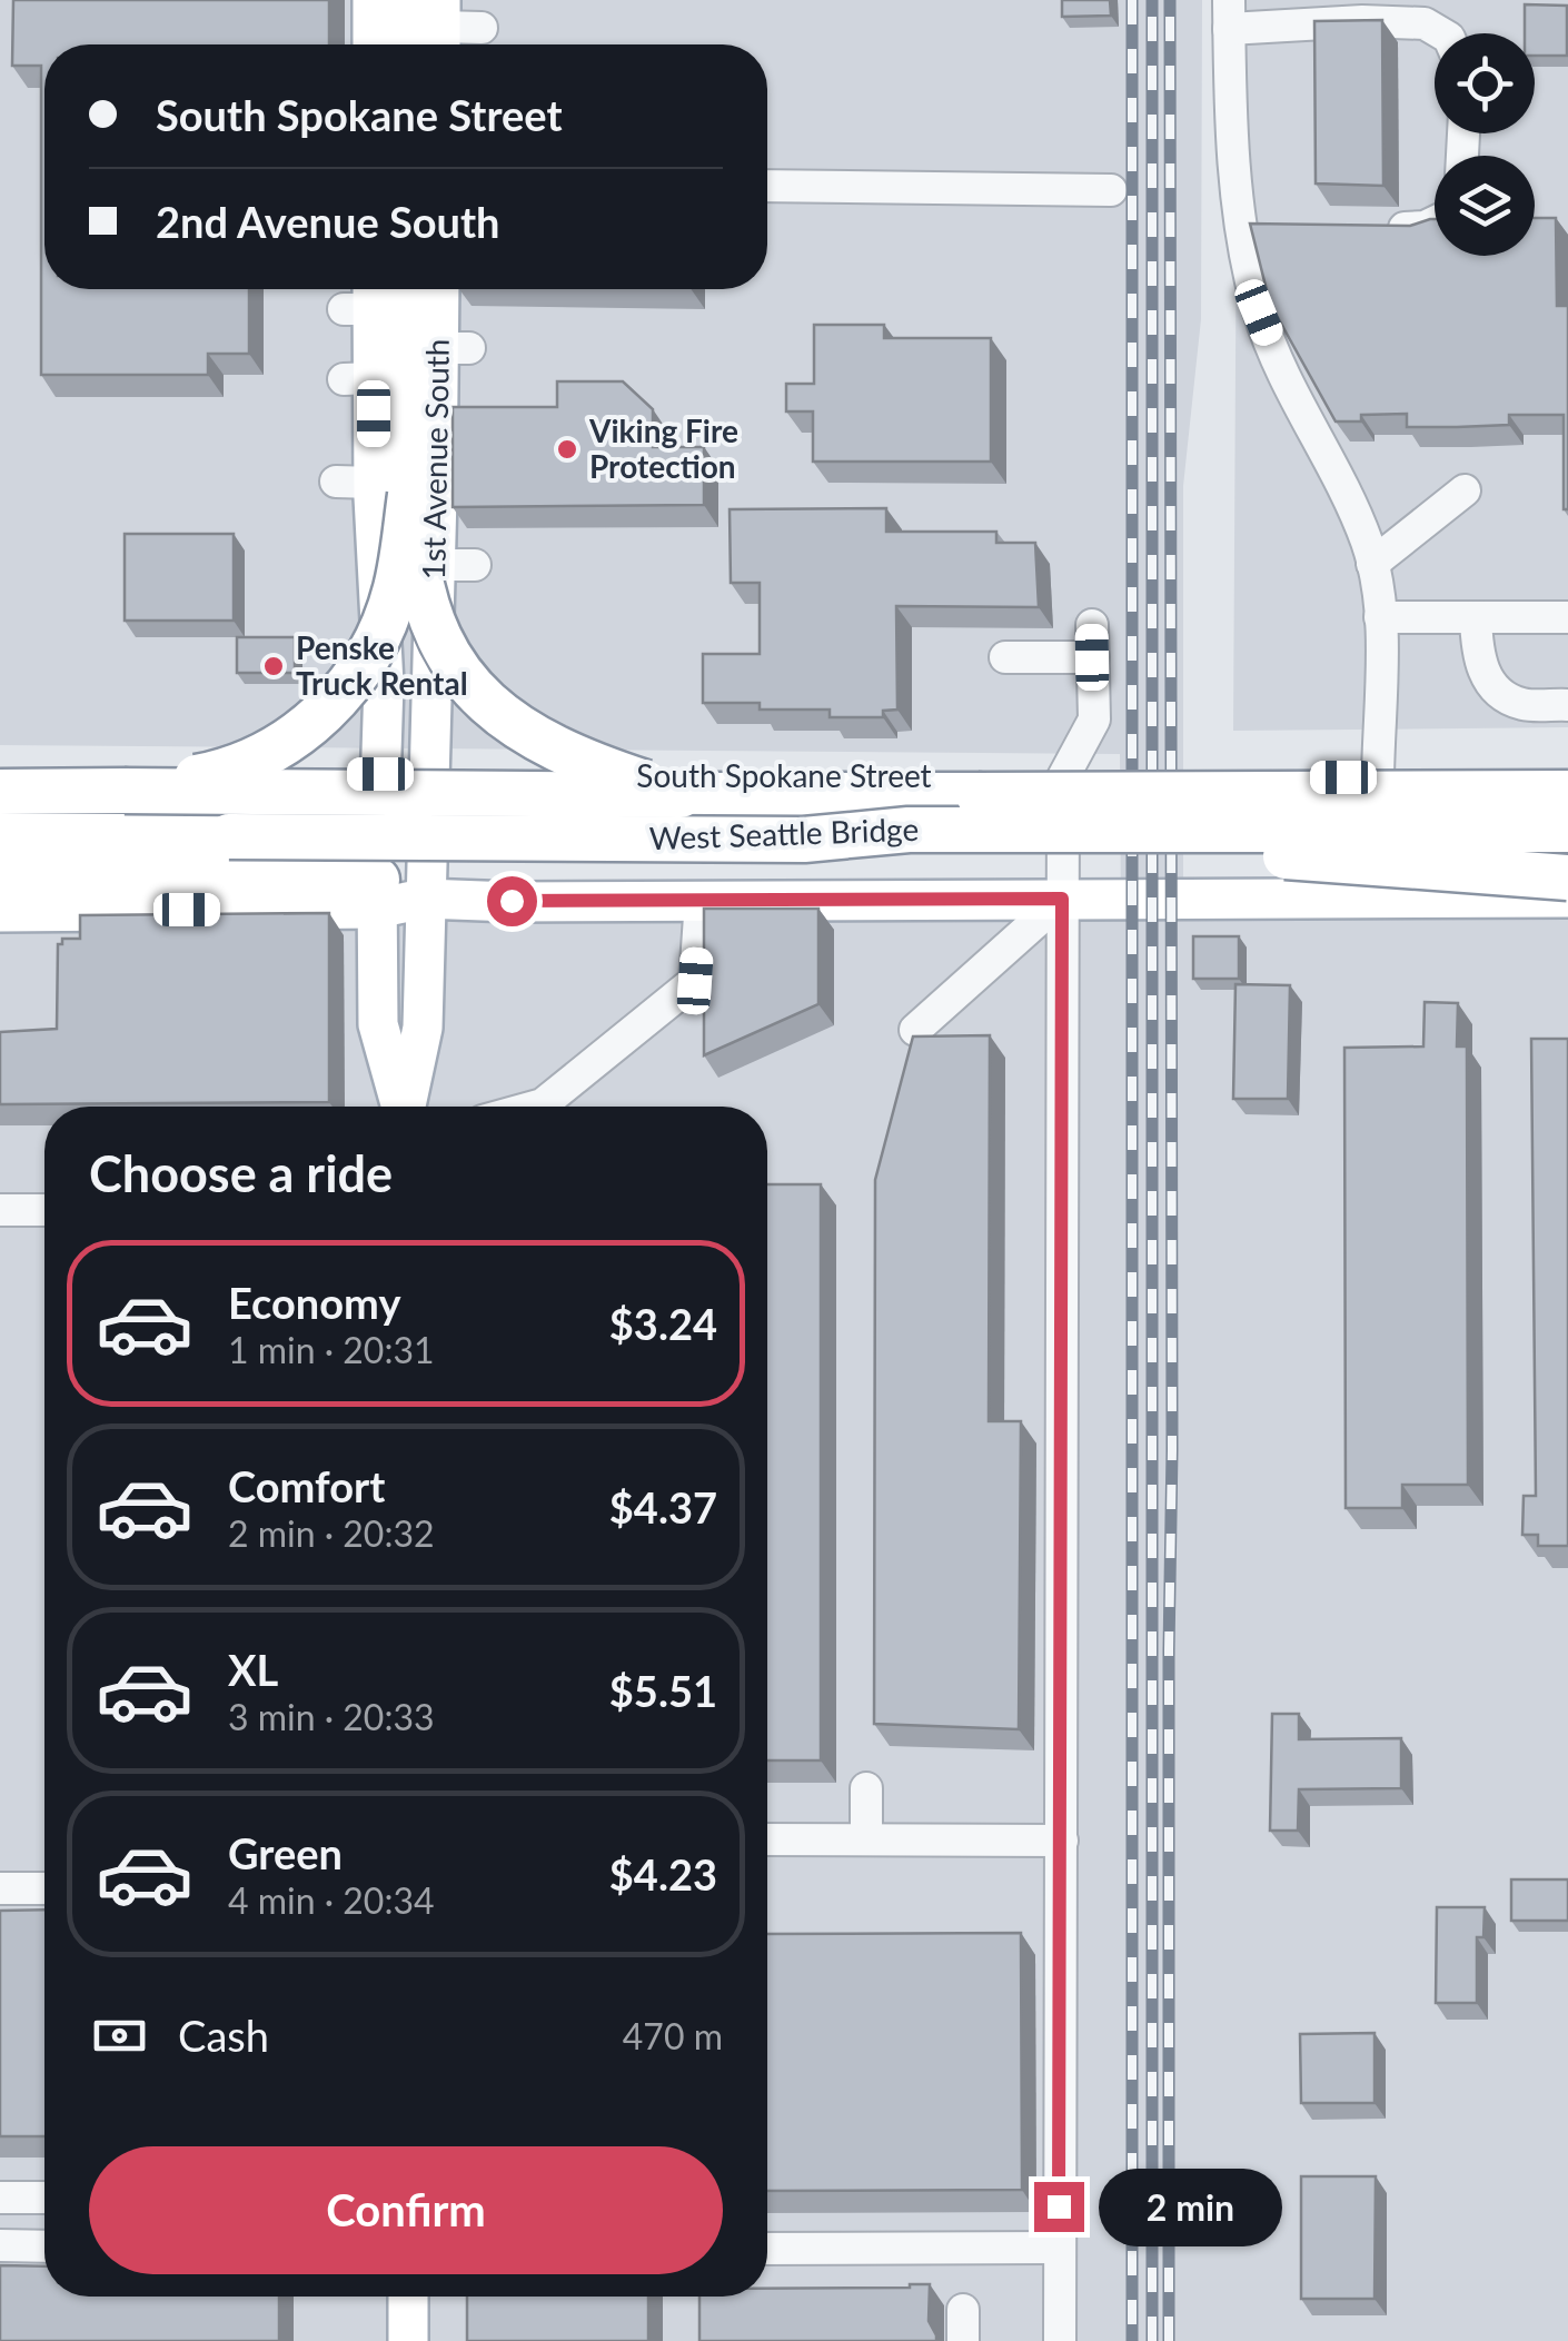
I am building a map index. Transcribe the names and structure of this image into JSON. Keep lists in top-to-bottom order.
{
  "streets": {
    "highway": ["West Seattle Bridge"],
    "main road": ["1st Avenue South", "South Spokane Street"]
  },
  "crossings": [
    ["1st Avenue South", "South Spokane Street"]
  ],
  "places": ["Viking Fire Protection", "Penske Truck Rental"],
  "page": {
    "banner": ["South Spokane Street", "2nd Avenue South"],
    "heading": "Choose a ride",
    "list": [
      {
        "name": "Economy",
        "note": "1 min · 20:31",
        "value": "$3.24"
      },
      {
        "name": "Comfort",
        "note": "2 min · 20:32",
        "value": "$4.37"
      },
      {
        "name": "XL",
        "note": "3 min · 20:33",
        "value": "$5.51"
      },
      {
        "name": "Green",
        "note": "4 min · 20:34",
        "value": "$4.23"
      }
    ],
    "pay": ["Cash", "470 m"],
    "buttons": "Confirm",
    "bubble": "2 min"
  }
}
